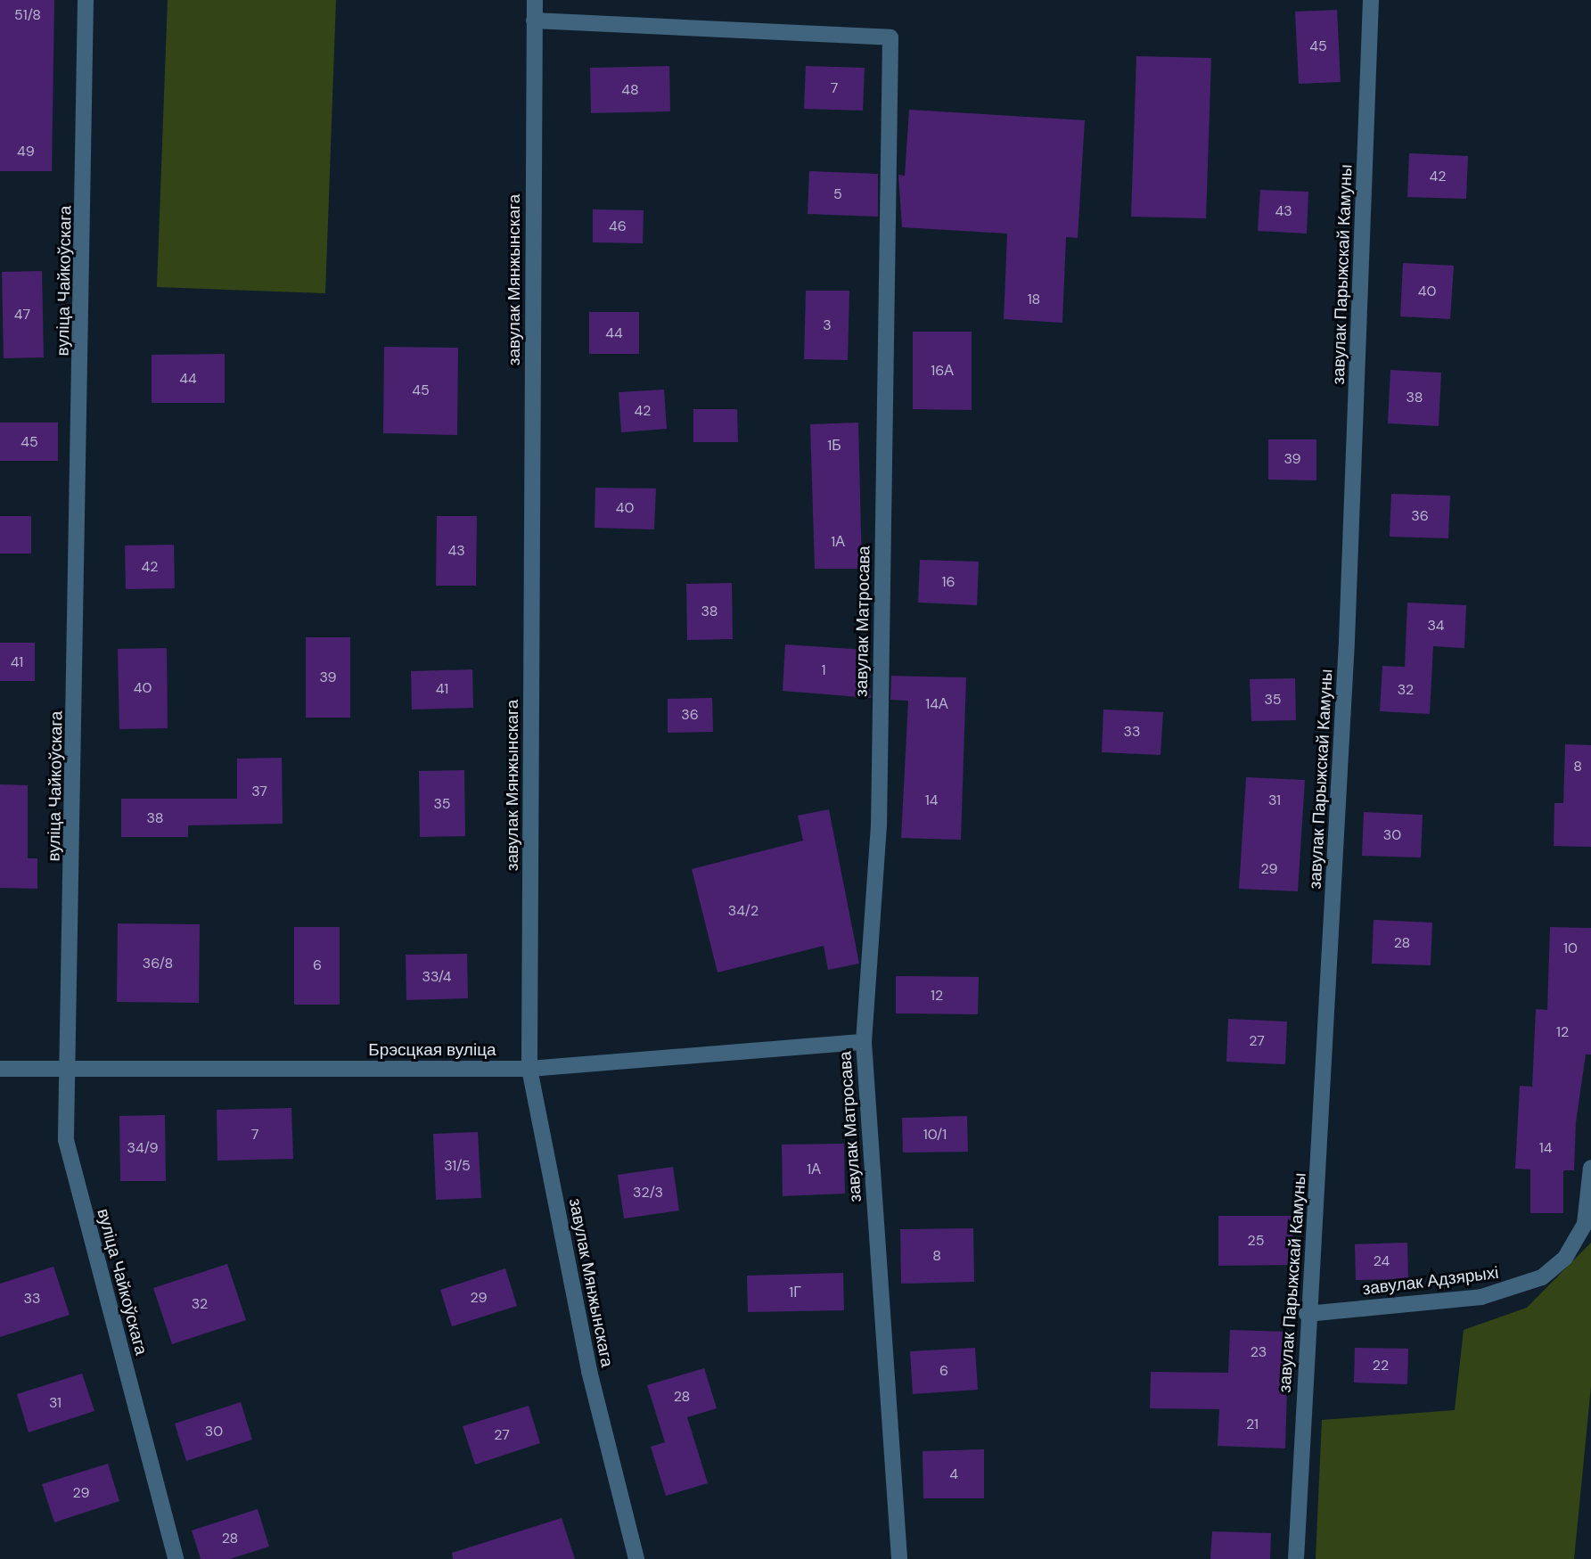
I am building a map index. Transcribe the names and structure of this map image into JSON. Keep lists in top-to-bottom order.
{
  "streets": {
    "street": [
      "завулак Парыжскай Камуны",
      "завулак Мянжынскага",
      "вуліца Чайкоўскага",
      "завулак Матросава",
      "Брэсцкая вуліца",
      "завулак Адзярыхі"
    ]
  },
  "crossings": [
    ["завулак Парыжскай Камуны", "завулак Адзярыхі"],
    ["завулак Мянжынскага", "завулак Матросава"],
    ["завулак Мянжынскага", "Брэсцкая вуліца"],
    ["вуліца Чайкоўскага", "Брэсцкая вуліца"],
    ["завулак Матросава", "Брэсцкая вуліца"]
  ],
  "house_numbers": [
    "51/8",
    "45",
    "7",
    "48",
    "49",
    "42",
    "5",
    "43",
    "46",
    "40",
    "18",
    "47",
    "3",
    "44",
    "16А",
    "44",
    "45",
    "38",
    "42",
    "45",
    "1Б",
    "39",
    "40",
    "36",
    "1А",
    "43",
    "42",
    "16",
    "38",
    "34",
    "41",
    "1",
    "39",
    "40",
    "41",
    "32",
    "35",
    "14А",
    "36",
    "33",
    "8",
    "37",
    "14",
    "31",
    "35",
    "38",
    "30",
    "29",
    "34/2",
    "28",
    "10",
    "36/8",
    "6",
    "33/4",
    "12",
    "12",
    "27",
    "7",
    "10/1",
    "34/9",
    "14",
    "31/5",
    "1А",
    "32/3",
    "25",
    "8",
    "24",
    "1Г",
    "29",
    "33",
    "32",
    "23",
    "22",
    "6",
    "28",
    "31",
    "21",
    "30",
    "27",
    "4",
    "29",
    "28"
  ]
}
